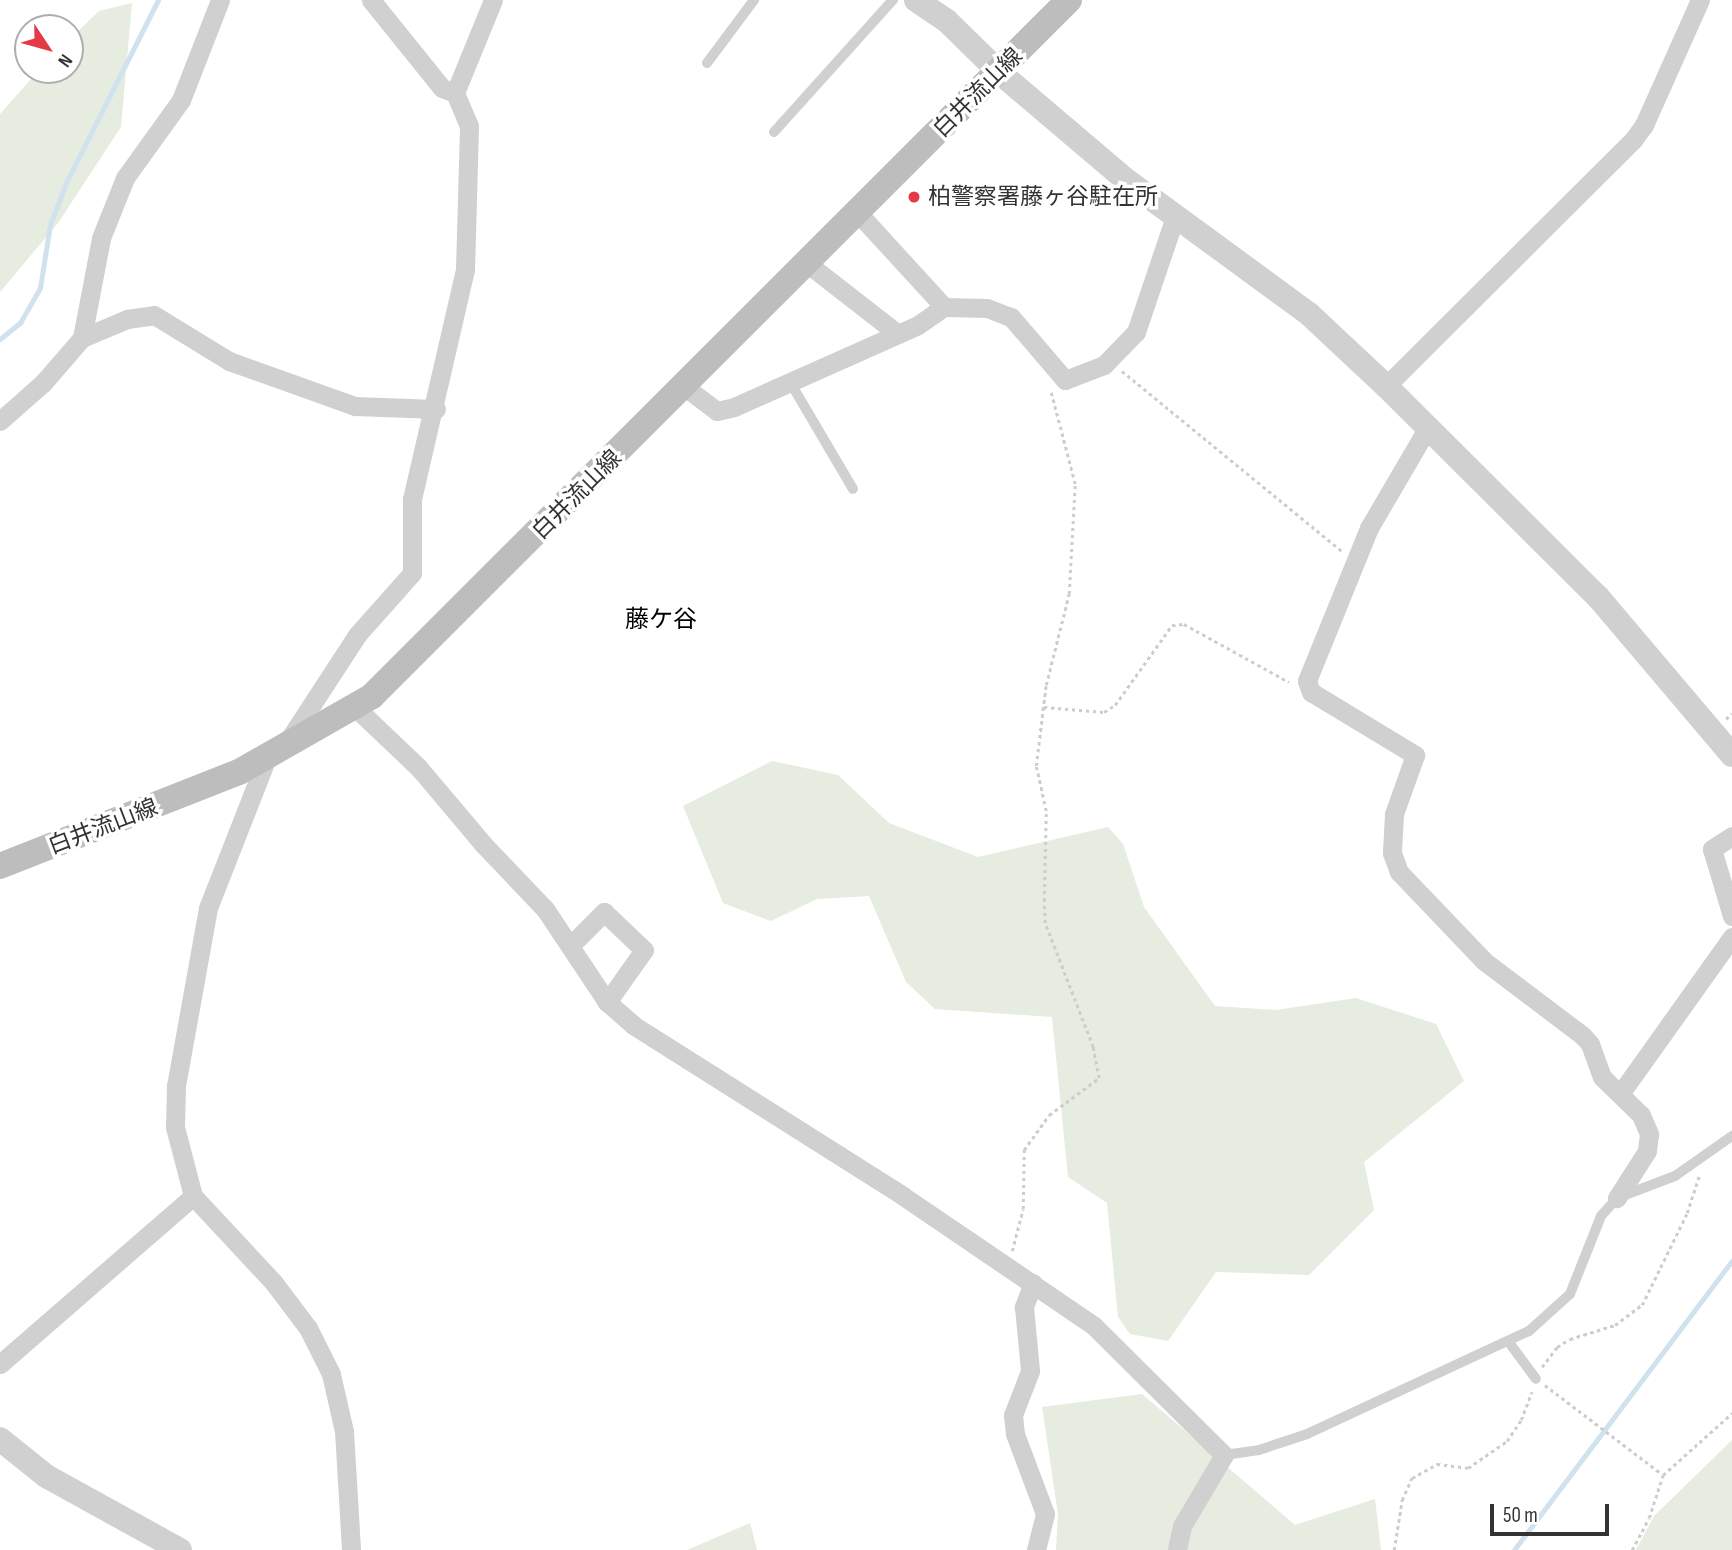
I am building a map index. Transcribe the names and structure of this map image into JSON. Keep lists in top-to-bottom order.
{
  "streets": {
    "main road": ["白井流山線"]
  },
  "districts": ["藤ケ谷"],
  "places": ["柏警察署藤ヶ谷駐在所"],
  "scale_bar": "50 m",
  "north": "bottom right"
}
